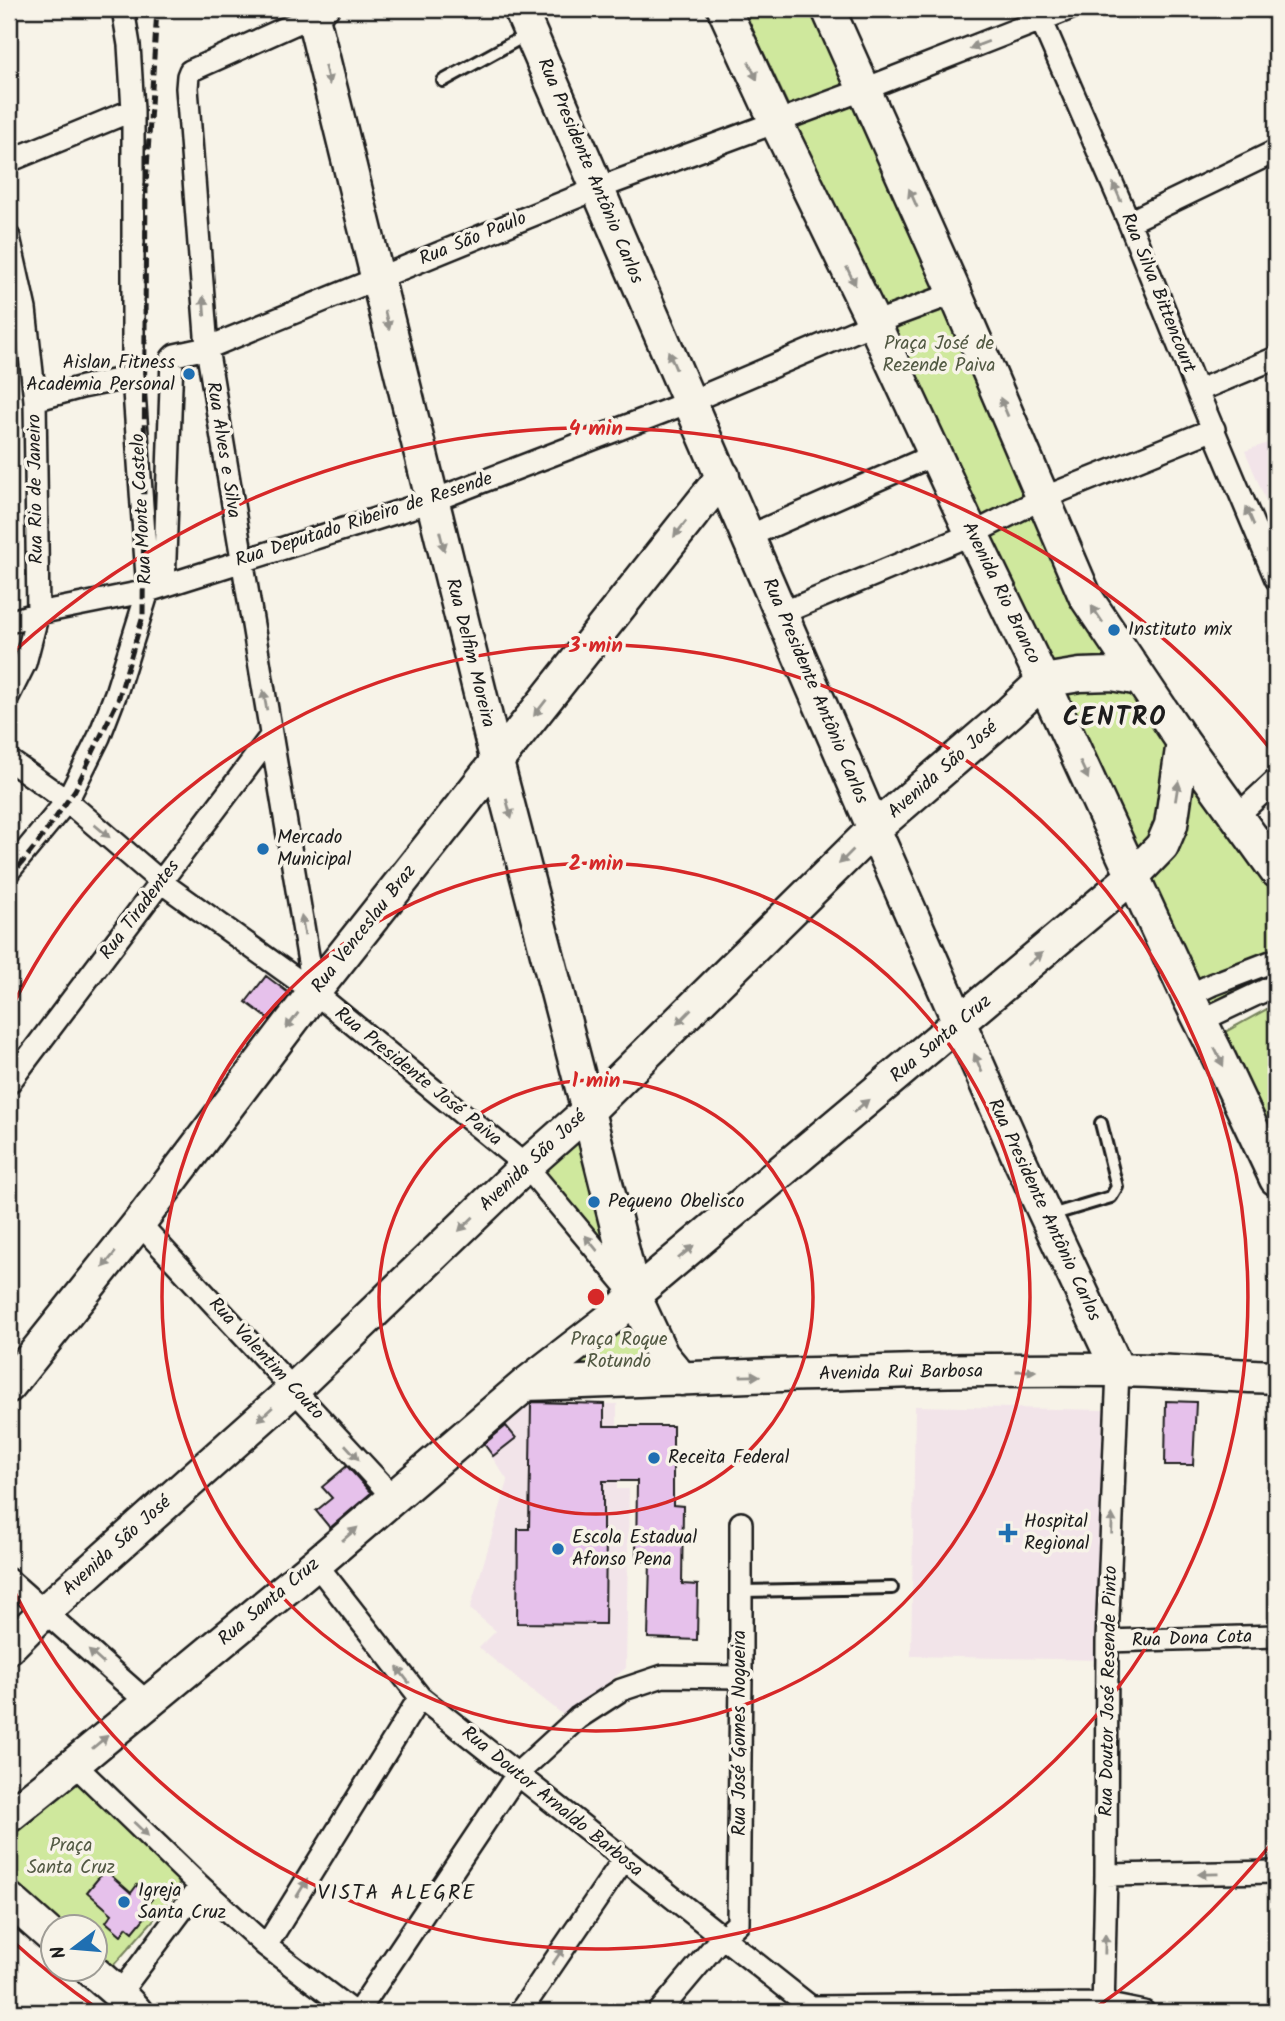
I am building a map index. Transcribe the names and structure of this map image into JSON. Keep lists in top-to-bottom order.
{
  "streets": {
    "main road": [
      "Rua Presidente Antônio Carlos",
      "Avenida Rio Branco",
      "Rua Delfim Moreira",
      "Avenida São José",
      "Rua Venceslau Braz",
      "Rua Santa Cruz",
      "Avenida Rui Barbosa"
    ],
    "street": [
      "Rua São Paulo",
      "Rua Silva Bittencourt",
      "Rua Alves e Silva",
      "Rua Rio de Janeiro",
      "Rua Monte Castelo",
      "Rua Deputado Ribeiro de Resende",
      "Rua Tiradentes",
      "Rua Presidente José Paiva",
      "Rua Valentim Couto",
      "Rua Dona Cota",
      "Rua Doutor José Resende Pinto",
      "Rua José Gomes Nogueira",
      "Rua Doutor Arnaldo Barbosa"
    ]
  },
  "crossings": [
    ["Rua Presidente Antônio Carlos", "Rua São Paulo"],
    ["Rua Presidente Antônio Carlos", "Rua Deputado Ribeiro de Resende"],
    ["Rua Presidente Antônio Carlos", "Avenida São José"],
    ["Rua Presidente Antônio Carlos", "Rua Venceslau Braz"],
    ["Rua Presidente Antônio Carlos", "Rua Santa Cruz"],
    ["Rua Presidente Antônio Carlos", "Avenida Rui Barbosa"],
    ["Rua Presidente Antônio Carlos", "Rua Doutor José Resende Pinto"],
    ["Rua São Paulo", "Rua Alves e Silva"],
    ["Rua São Paulo", "Rua Monte Castelo"],
    ["Rua São Paulo", "Rua Deputado Ribeiro de Resende"],
    ["Rua São Paulo", "Avenida Rio Branco"],
    ["Rua São Paulo", "Rua Delfim Moreira"],
    ["Rua Alves e Silva", "Rua Deputado Ribeiro de Resende"],
    ["Rua Alves e Silva", "Rua Delfim Moreira"],
    ["Rua Alves e Silva", "Rua Tiradentes"],
    ["Rua Alves e Silva", "Rua Venceslau Braz"],
    ["Rua Alves e Silva", "Rua Presidente José Paiva"],
    ["Rua Rio de Janeiro", "Rua Deputado Ribeiro de Resende"],
    ["Rua Monte Castelo", "Rua Deputado Ribeiro de Resende"],
    ["Rua Monte Castelo", "Rua Presidente José Paiva"],
    ["Rua Deputado Ribeiro de Resende", "Avenida Rio Branco"],
    ["Rua Deputado Ribeiro de Resende", "Rua Delfim Moreira"],
    ["Avenida Rio Branco", "Avenida São José"],
    ["Avenida Rio Branco", "Rua Santa Cruz"],
    ["Rua Delfim Moreira", "Avenida São José"],
    ["Rua Delfim Moreira", "Rua Venceslau Braz"],
    ["Rua Delfim Moreira", "Rua Santa Cruz"],
    ["Rua Delfim Moreira", "Rua Presidente José Paiva"],
    ["Avenida São José", "Rua Presidente José Paiva"],
    ["Avenida São José", "Rua Valentim Couto"],
    ["Rua Tiradentes", "Rua Presidente José Paiva"],
    ["Rua Venceslau Braz", "Rua Presidente José Paiva"],
    ["Rua Venceslau Braz", "Rua Valentim Couto"],
    ["Rua Santa Cruz", "Rua Presidente José Paiva"],
    ["Rua Santa Cruz", "Rua Valentim Couto"],
    ["Rua Santa Cruz", "Avenida Rui Barbosa"],
    ["Rua Santa Cruz", "Rua Doutor Arnaldo Barbosa"],
    ["Avenida Rui Barbosa", "Rua Doutor José Resende Pinto"],
    ["Rua Dona Cota", "Rua Doutor José Resende Pinto"],
    ["Rua José Gomes Nogueira", "Rua Doutor Arnaldo Barbosa"]
  ],
  "one_way": [
    "Rua Silva Bittencourt",
    "Rua Alves e Silva",
    "Rua Delfim Moreira",
    "Avenida São José",
    "Rua Venceslau Braz",
    "Rua Santa Cruz",
    "Rua Valentim Couto",
    "Avenida Rui Barbosa",
    "Rua Doutor José Resende Pinto"
  ],
  "districts": ["CENTRO", "VISTA ALEGRE"],
  "parks": ["Praça José de Rezende Paiva", "Praça Roque Rotundo", "Praça Santa Cruz"],
  "places": {
    "other": [
      "Aislan Fitness Academia Personal",
      "Instituto mix",
      "Mercado Municipal",
      "Pequeno Obelisco",
      "Receita Federal",
      "Escola Estadual Afonso Pena",
      "Igreja Santa Cruz"
    ],
    "health": ["Hospital Regional"]
  },
  "north": "left",
  "rings": [
    "4 min",
    "3 min",
    "2 min",
    "1 min"
  ]
}
